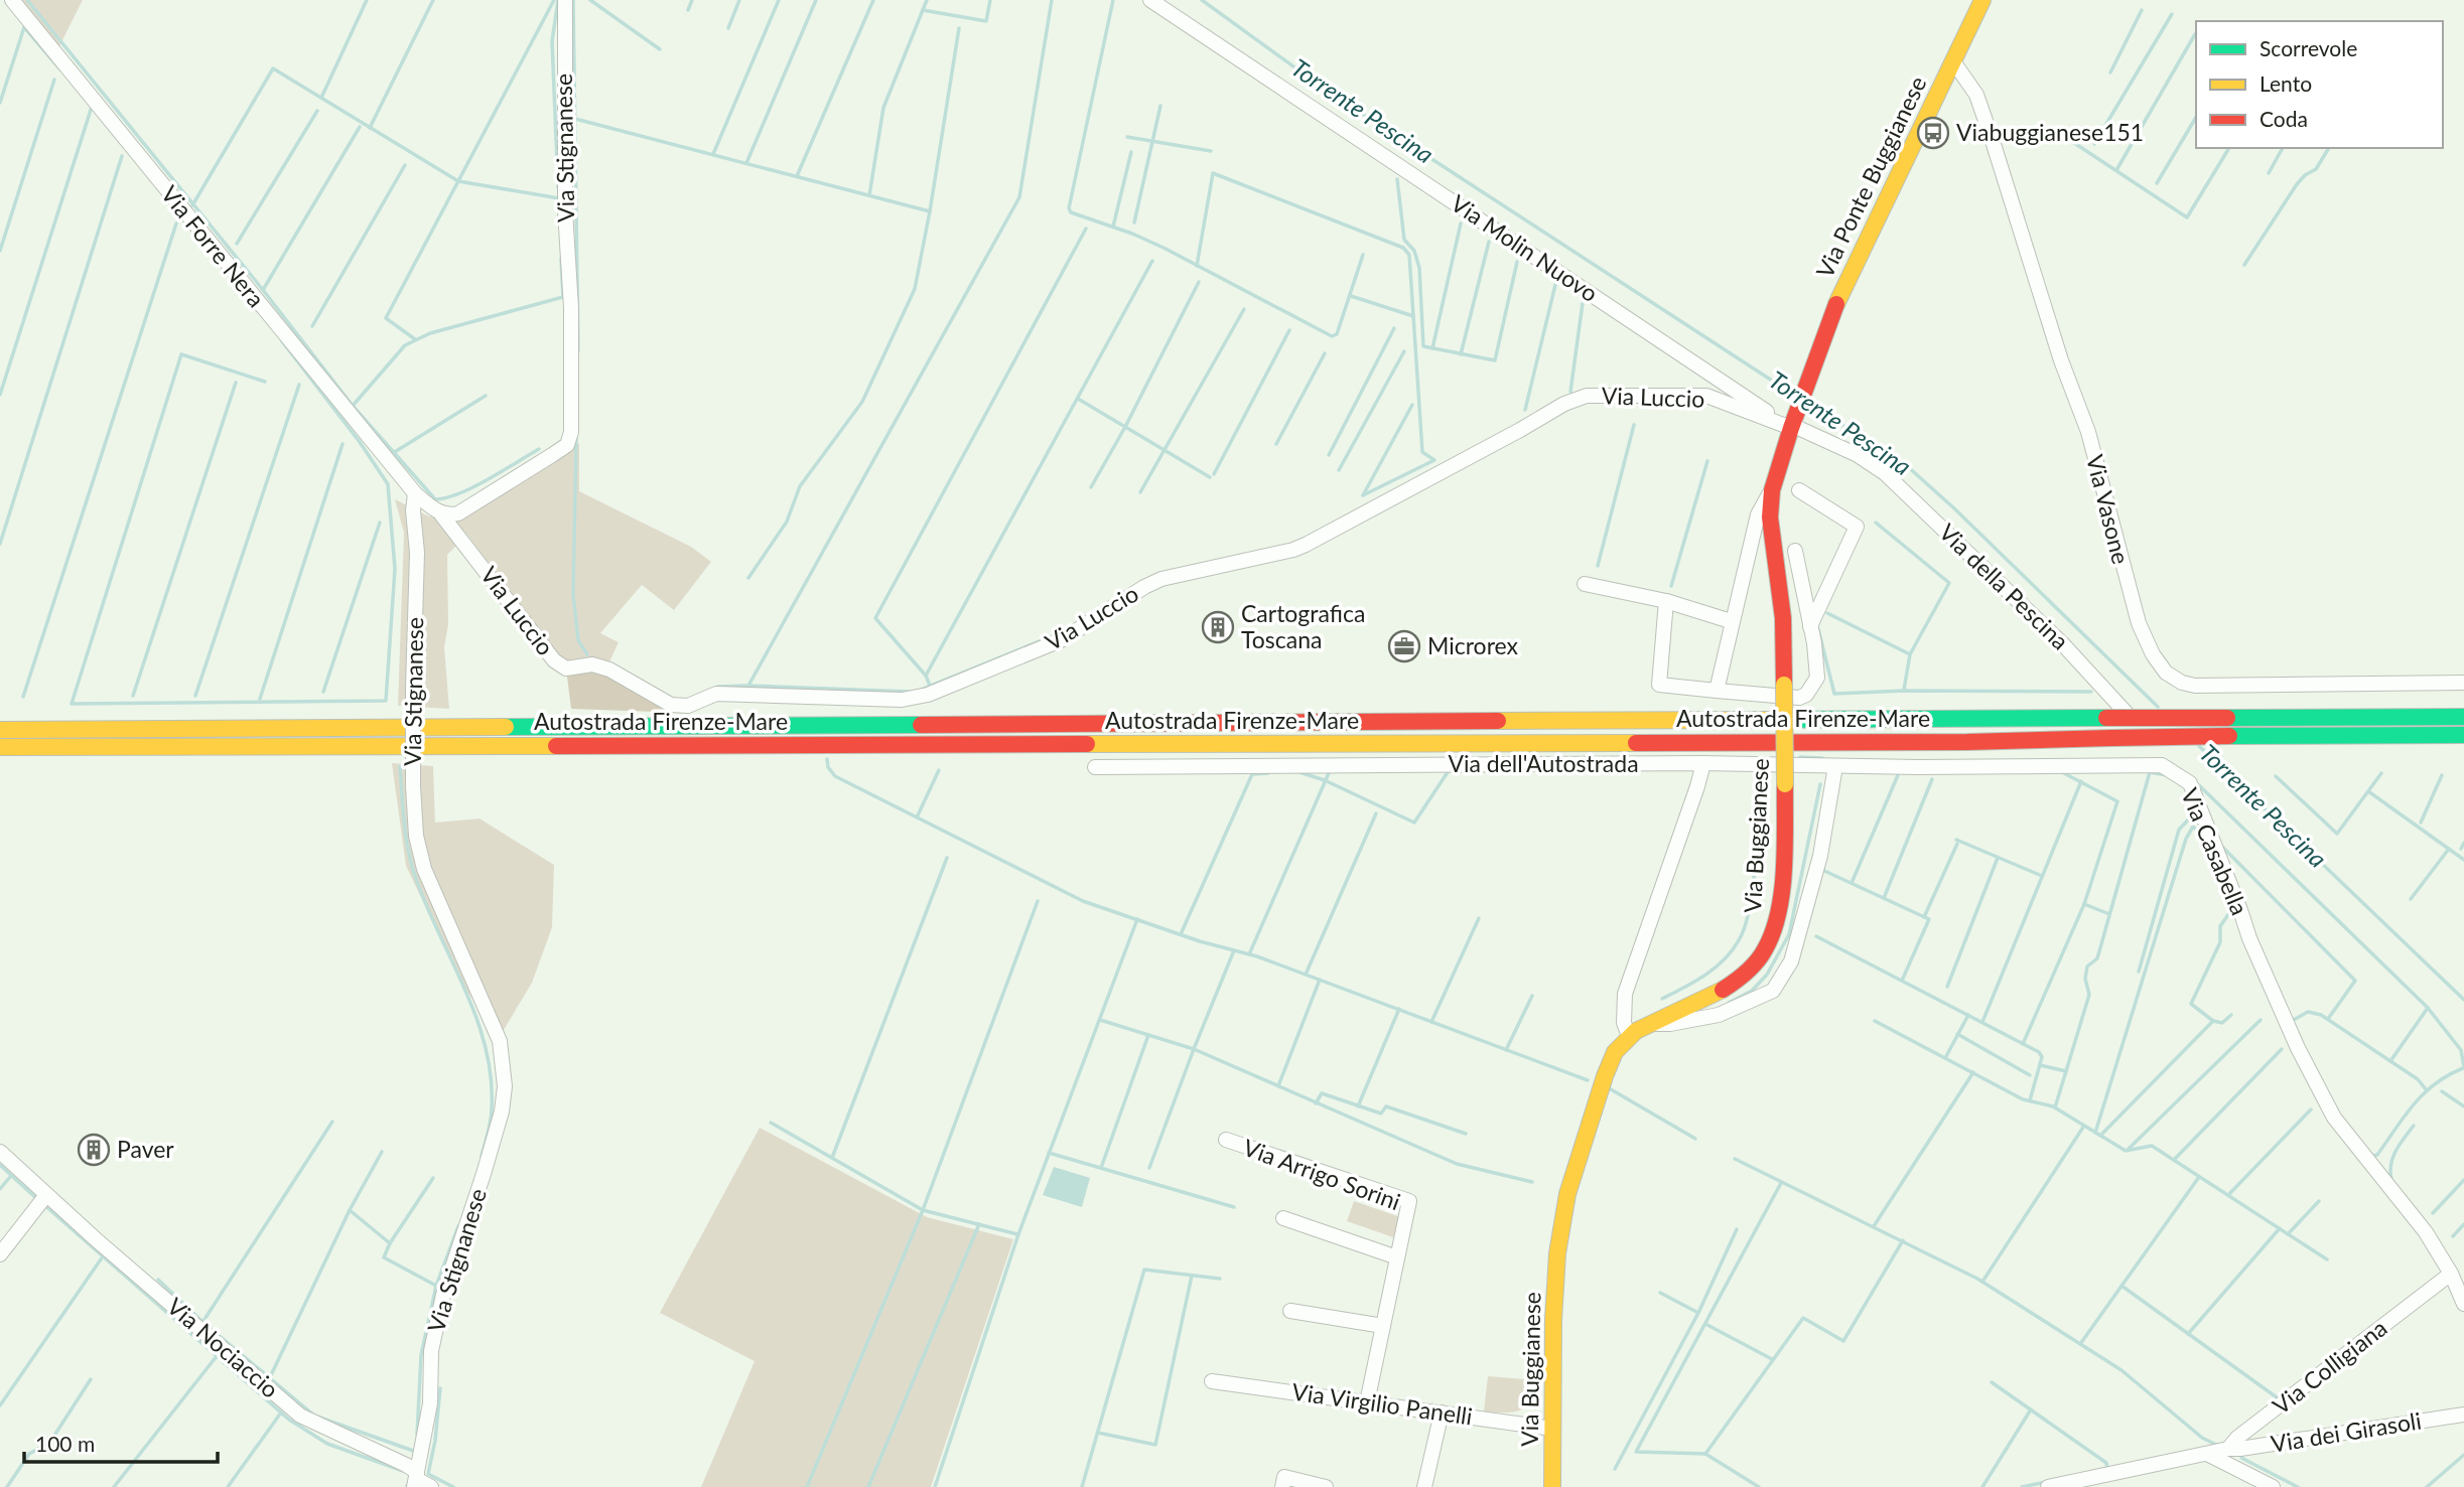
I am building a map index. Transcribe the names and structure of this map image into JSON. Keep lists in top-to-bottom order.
{
  "streets": {
    "main road": ["Via Ponte Buggianese", "Autostrada Firenze-Mare", "Via Buggianese"],
    "street": [
      "Via Stignanese",
      "Via Forre Nera",
      "Via Molin Nuovo",
      "Via Luccio",
      "Via Vasone",
      "Via della Pescina",
      "Via dell'Autostrada",
      "Via Casabella",
      "Via Arrigo Sorini",
      "Via Nociaccio",
      "Via Colligiana",
      "Via Virgilio Panelli",
      "Via dei Girasoli"
    ]
  },
  "crossings": [
    ["Via Stignanese", "Via Forre Nera"],
    ["Via Stignanese", "Via Luccio"],
    ["Via Stignanese", "Via Nociaccio"],
    ["Via Ponte Buggianese", "Via Vasone"],
    ["Via Ponte Buggianese", "Via Buggianese"],
    ["Via Molin Nuovo", "Via Luccio"],
    ["Via Molin Nuovo", "Via della Pescina"],
    ["Via Molin Nuovo", "Via Buggianese"],
    ["Via Luccio", "Via della Pescina"],
    ["Via Luccio", "Via Buggianese"],
    ["Via della Pescina", "Via Buggianese"],
    ["Via della Pescina", "Via Casabella"],
    ["Via dell'Autostrada", "Via Casabella"],
    ["Via Buggianese", "Via Virgilio Panelli"],
    ["Via Casabella", "Via Colligiana"],
    ["Via Arrigo Sorini", "Via Virgilio Panelli"],
    ["Via Colligiana", "Via dei Girasoli"]
  ],
  "water": ["Torrente Pescina"],
  "places": {
    "bus stop": ["Viabuggianese151"],
    "building": ["Cartografica Toscana", "Paver"],
    "office": ["Microrex"]
  },
  "legend": ["Scorrevole", "Lento", "Coda"],
  "scale_bar": "100 m"
}
